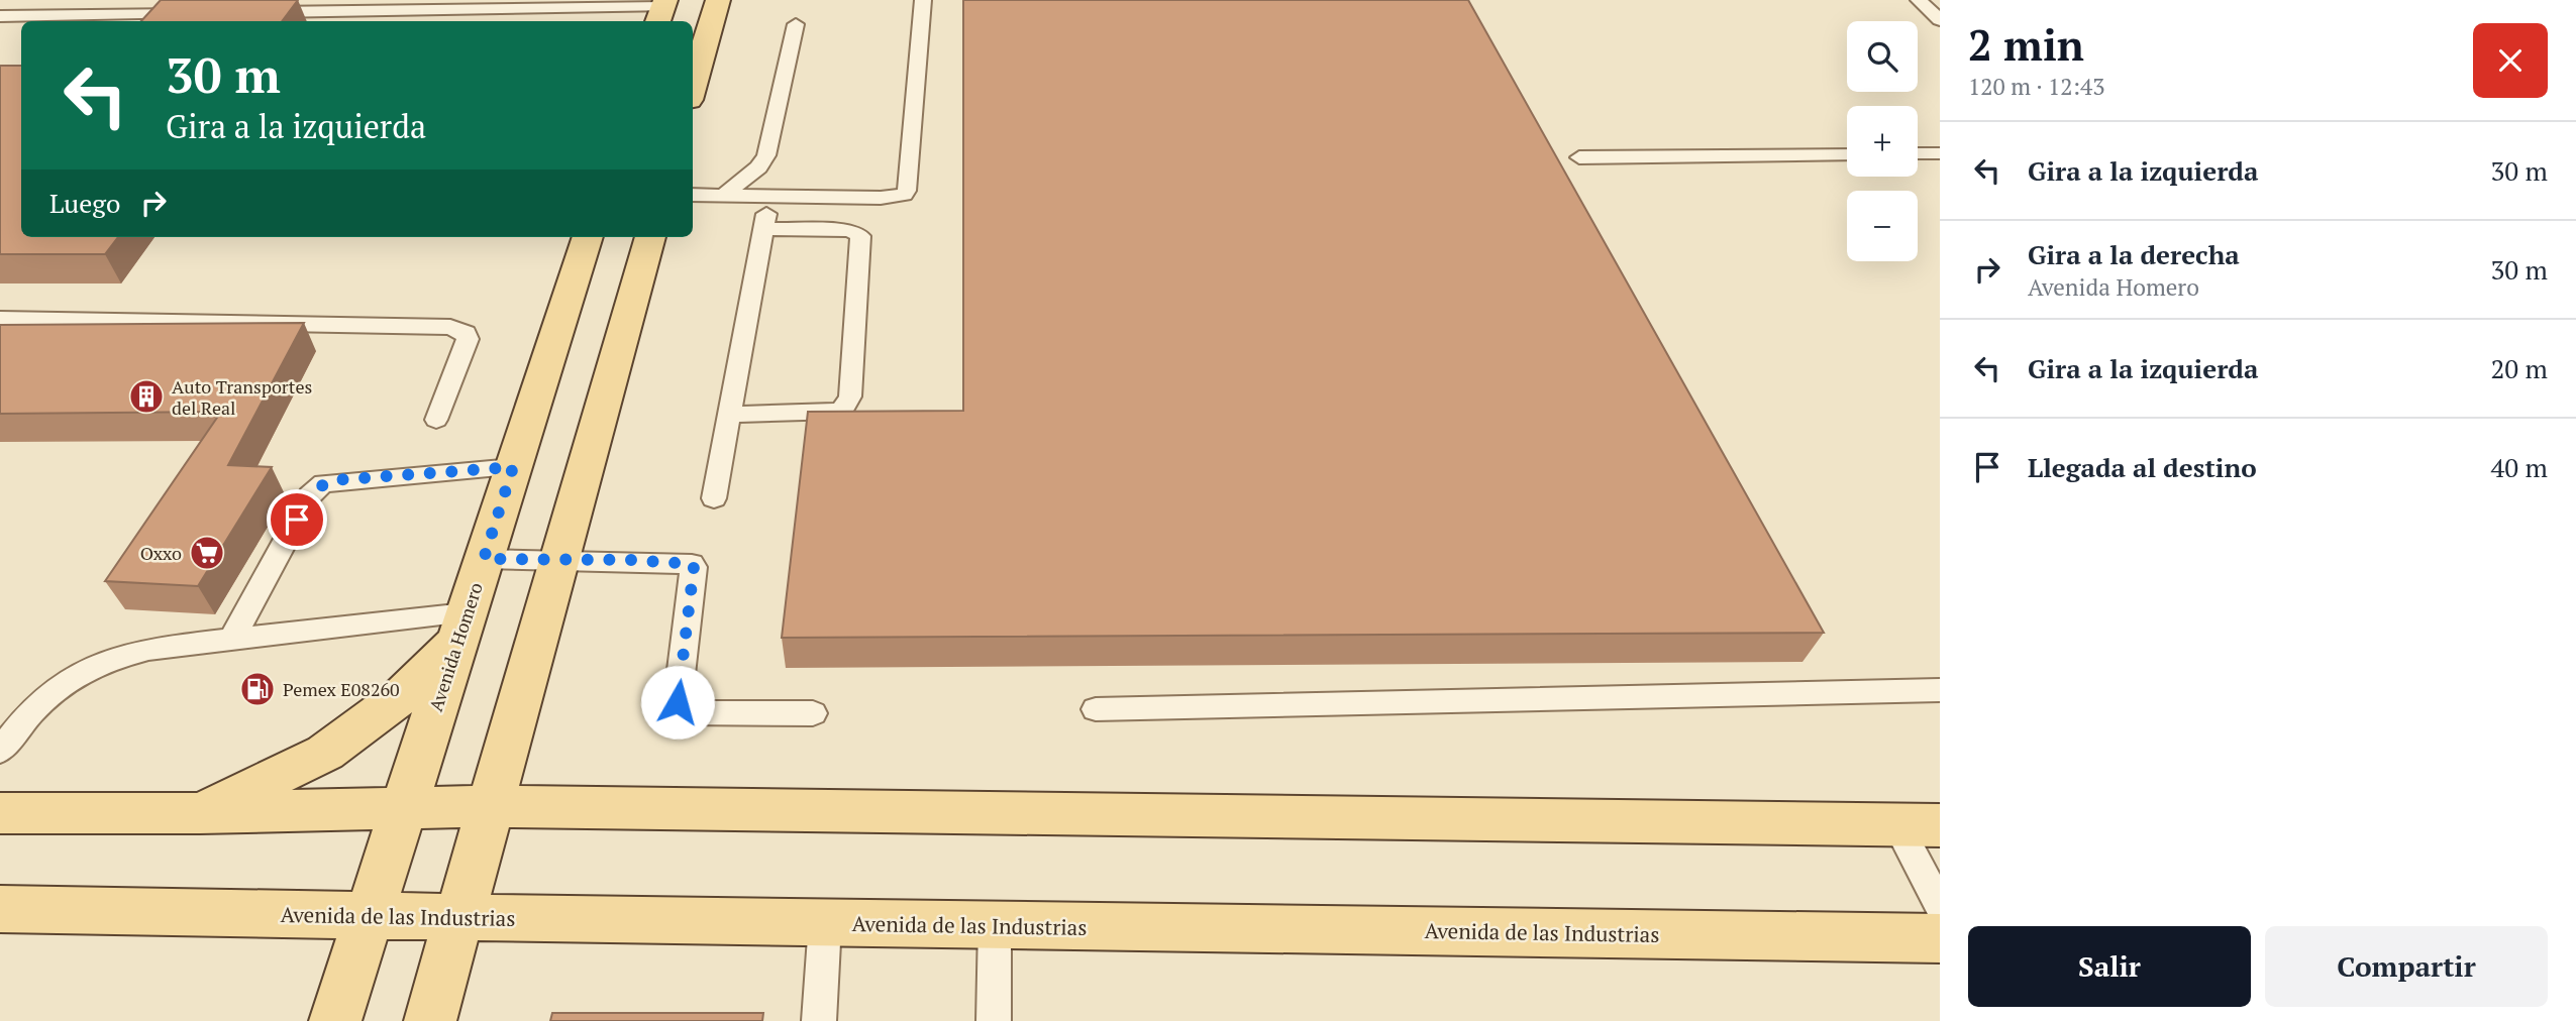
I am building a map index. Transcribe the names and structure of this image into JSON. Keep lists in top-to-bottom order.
{
  "streets": {
    "main road": ["Avenida Homero", "Avenida de las Industrias"]
  },
  "crossings": [
    ["Avenida Homero", "Avenida de las Industrias"]
  ],
  "places": {
    "building": ["Auto Transportes del Real"],
    "supermarket": ["Oxxo"],
    "fuel station": ["Pemex E08260"]
  },
  "page": {
    "heading": ["2 min", "120 m · 12:43"],
    "map_buttons": ["+", "−"],
    "turn": ["30 m", "Gira a la izquierda"],
    "list": [
      {
        "name": "Gira a la izquierda",
        "value": "30 m"
      },
      {
        "name": "Gira a la derecha",
        "note": "Avenida Homero",
        "value": "30 m"
      },
      {
        "name": "Gira a la izquierda",
        "value": "20 m"
      },
      {
        "name": "Llegada al destino",
        "value": "40 m"
      }
    ],
    "then": "Luego",
    "buttons": ["Salir", "Compartir"]
  }
}
